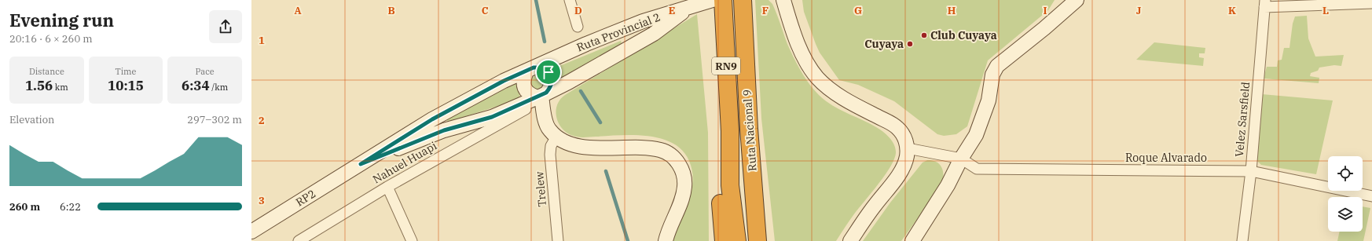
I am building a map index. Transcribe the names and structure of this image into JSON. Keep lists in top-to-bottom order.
{
  "streets": {
    "highway": ["RN9", "Ruta Nacional 9"],
    "main road": ["Ruta Provincial 2", "RP2"],
    "street": [
      "Velez Sarsfield",
      "Roque Alvarado",
      "Nahuel Huapi",
      "Trelew"
    ]
  },
  "crossings": [
    ["Ruta Provincial 2", "Nahuel Huapi"],
    ["Ruta Provincial 2", "RP2"],
    ["RN9", "Ruta Nacional 9"],
    ["Velez Sarsfield", "Roque Alvarado"]
  ],
  "places": ["Club Cuyaya", "Cuyaya"],
  "page": {
    "heading": ["Evening run", "20:16 · 6 × 260 m"],
    "stats": [
      ["Distance", "1.56 km"],
      ["Time", "10:15"],
      ["Pace", "6:34 /km"]
    ],
    "chart": ["Elevation", "297–302 m"],
    "list": [
      {
        "name": "260 m",
        "note": "6:22"
      }
    ]
  },
  "grid": {
    "columns": [
      "A",
      "B",
      "C",
      "D",
      "E",
      "F",
      "G",
      "H",
      "I",
      "J",
      "K",
      "L"
    ],
    "rows": ["1", "2", "3"]
  }
}
